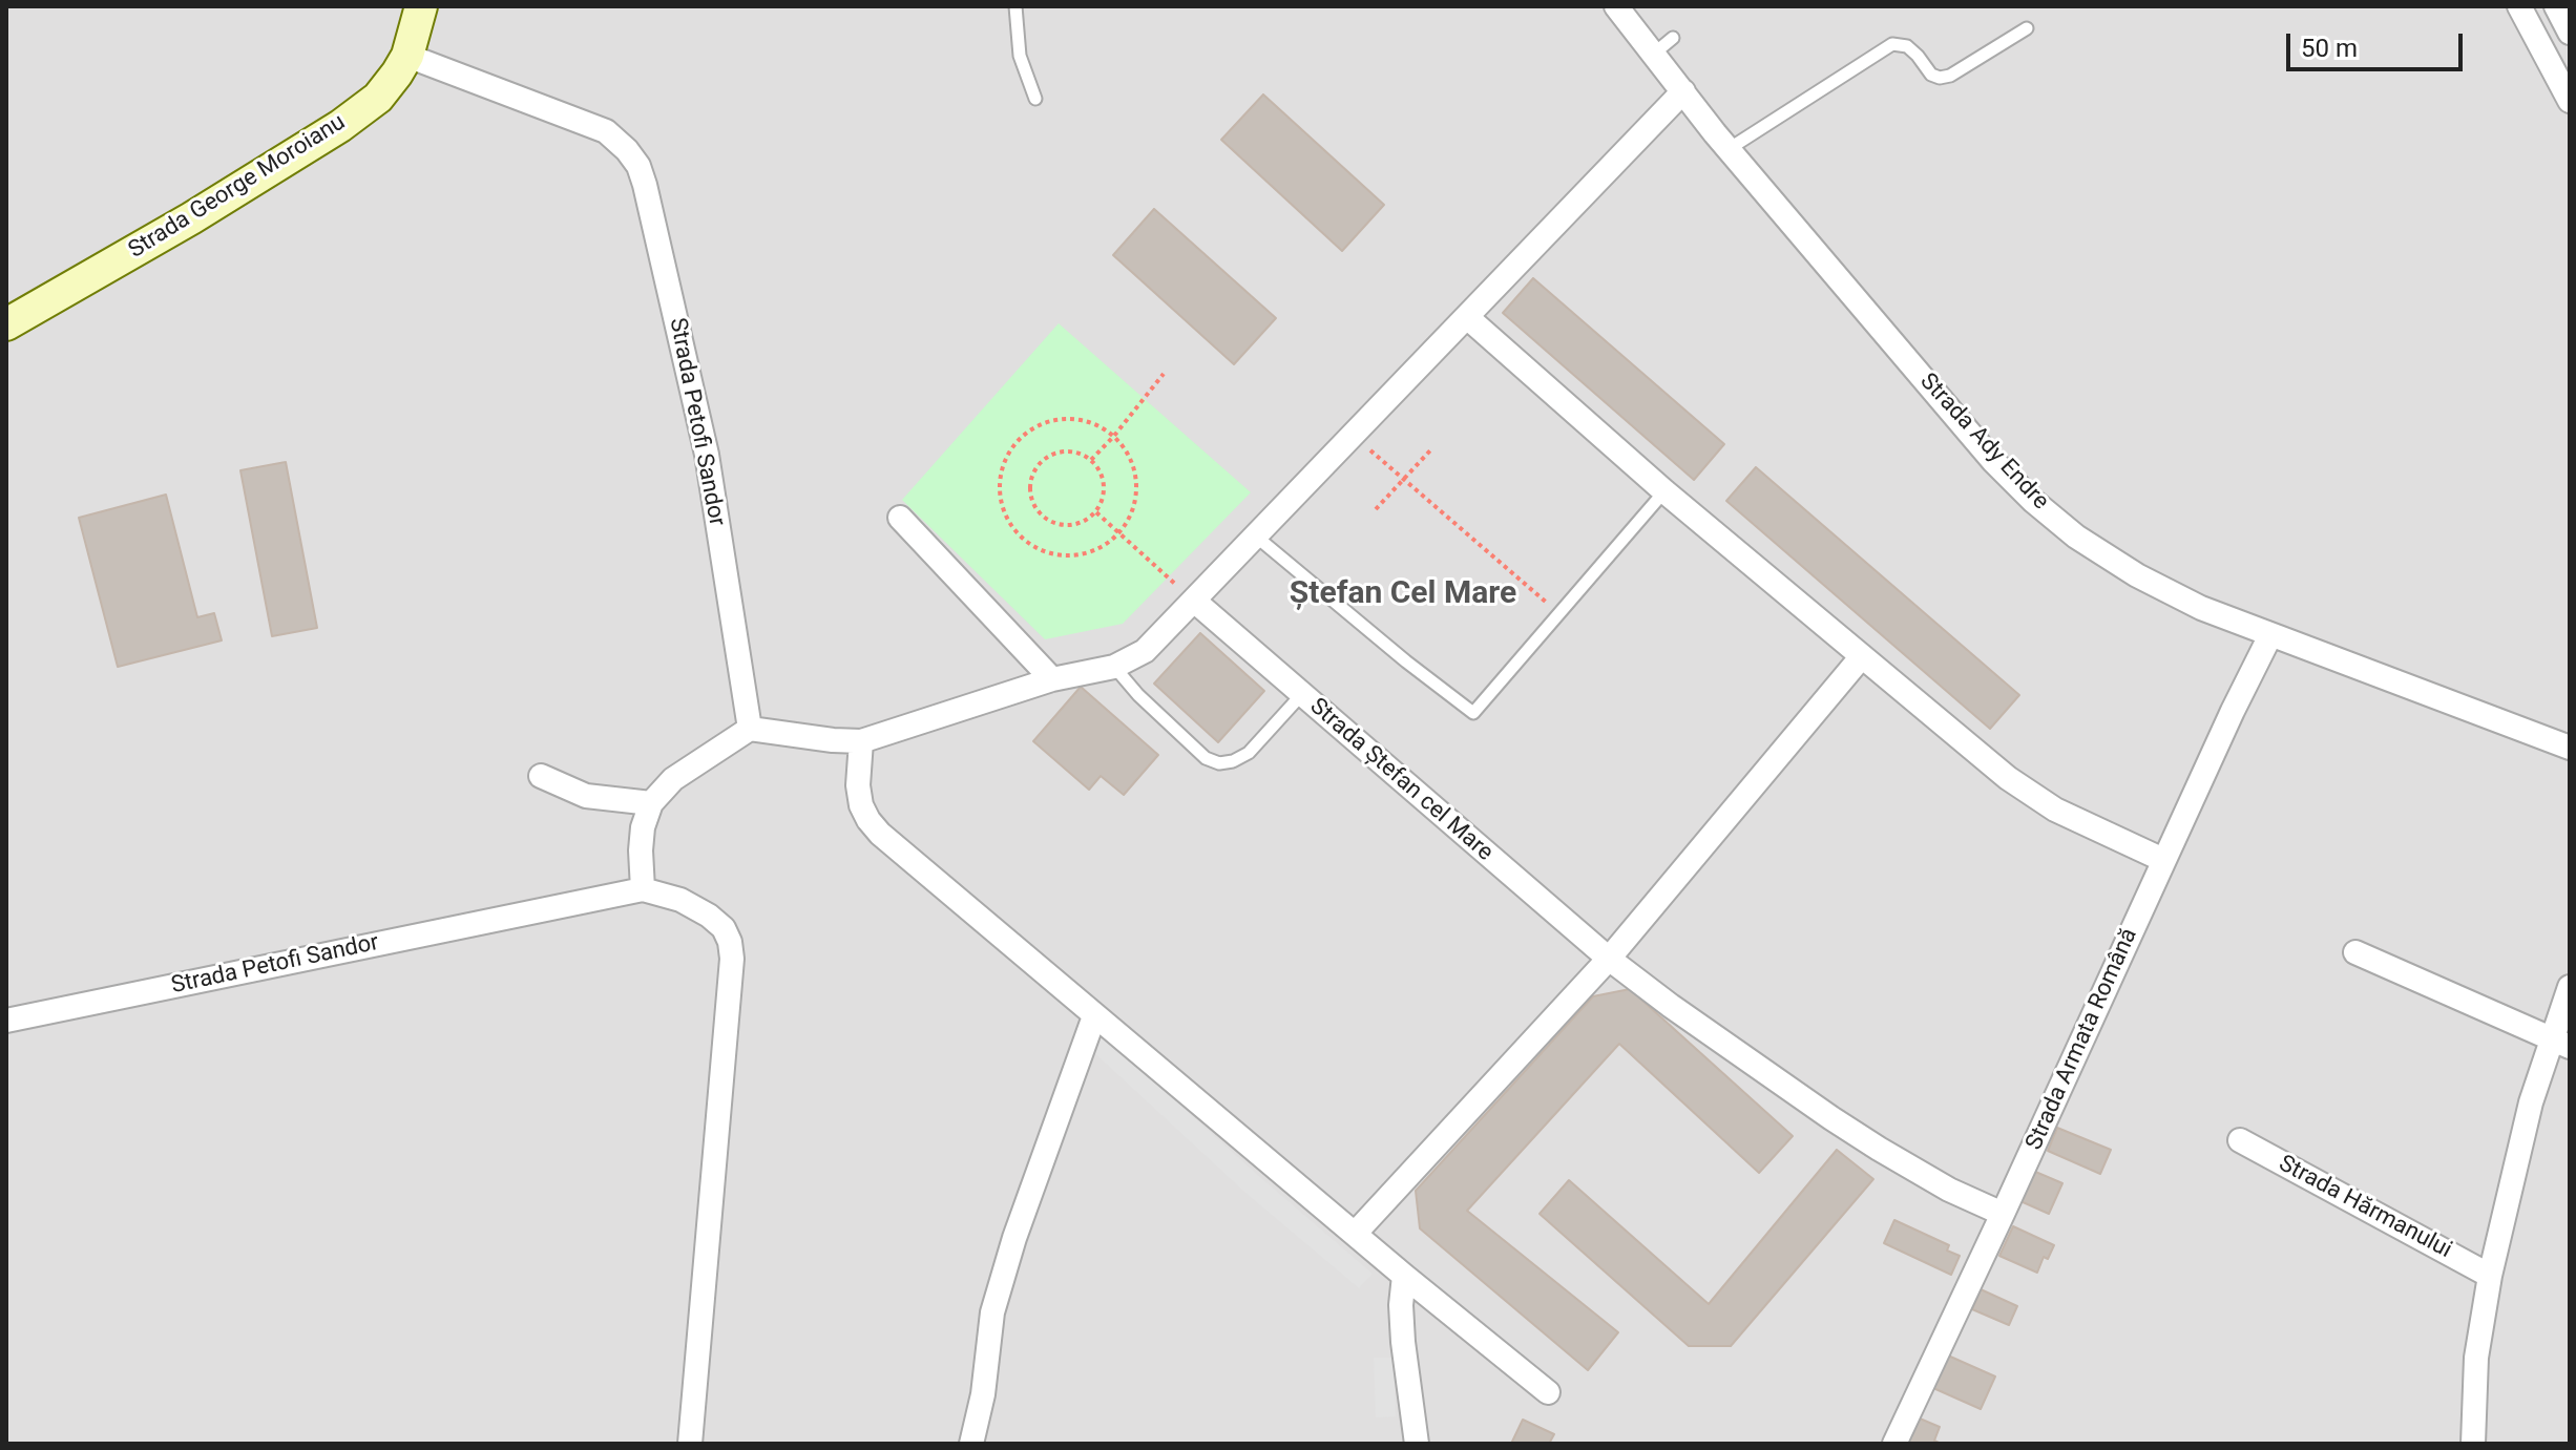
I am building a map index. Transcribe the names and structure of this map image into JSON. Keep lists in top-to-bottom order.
{
  "streets": {
    "main road": ["Strada George Moroianu"],
    "street": [
      "Strada Petofi Sandor",
      "Strada Ady Endre",
      "Strada Ștefan cel Mare",
      "Strada Armata Română",
      "Strada Hărmanului"
    ]
  },
  "crossings": [
    ["Strada George Moroianu", "Strada Petofi Sandor"],
    ["Strada Ady Endre", "Strada Armata Română"],
    ["Strada Ștefan cel Mare", "Strada Armata Română"]
  ],
  "districts": ["Ștefan Cel Mare"],
  "scale_bar": "50 m"
}
